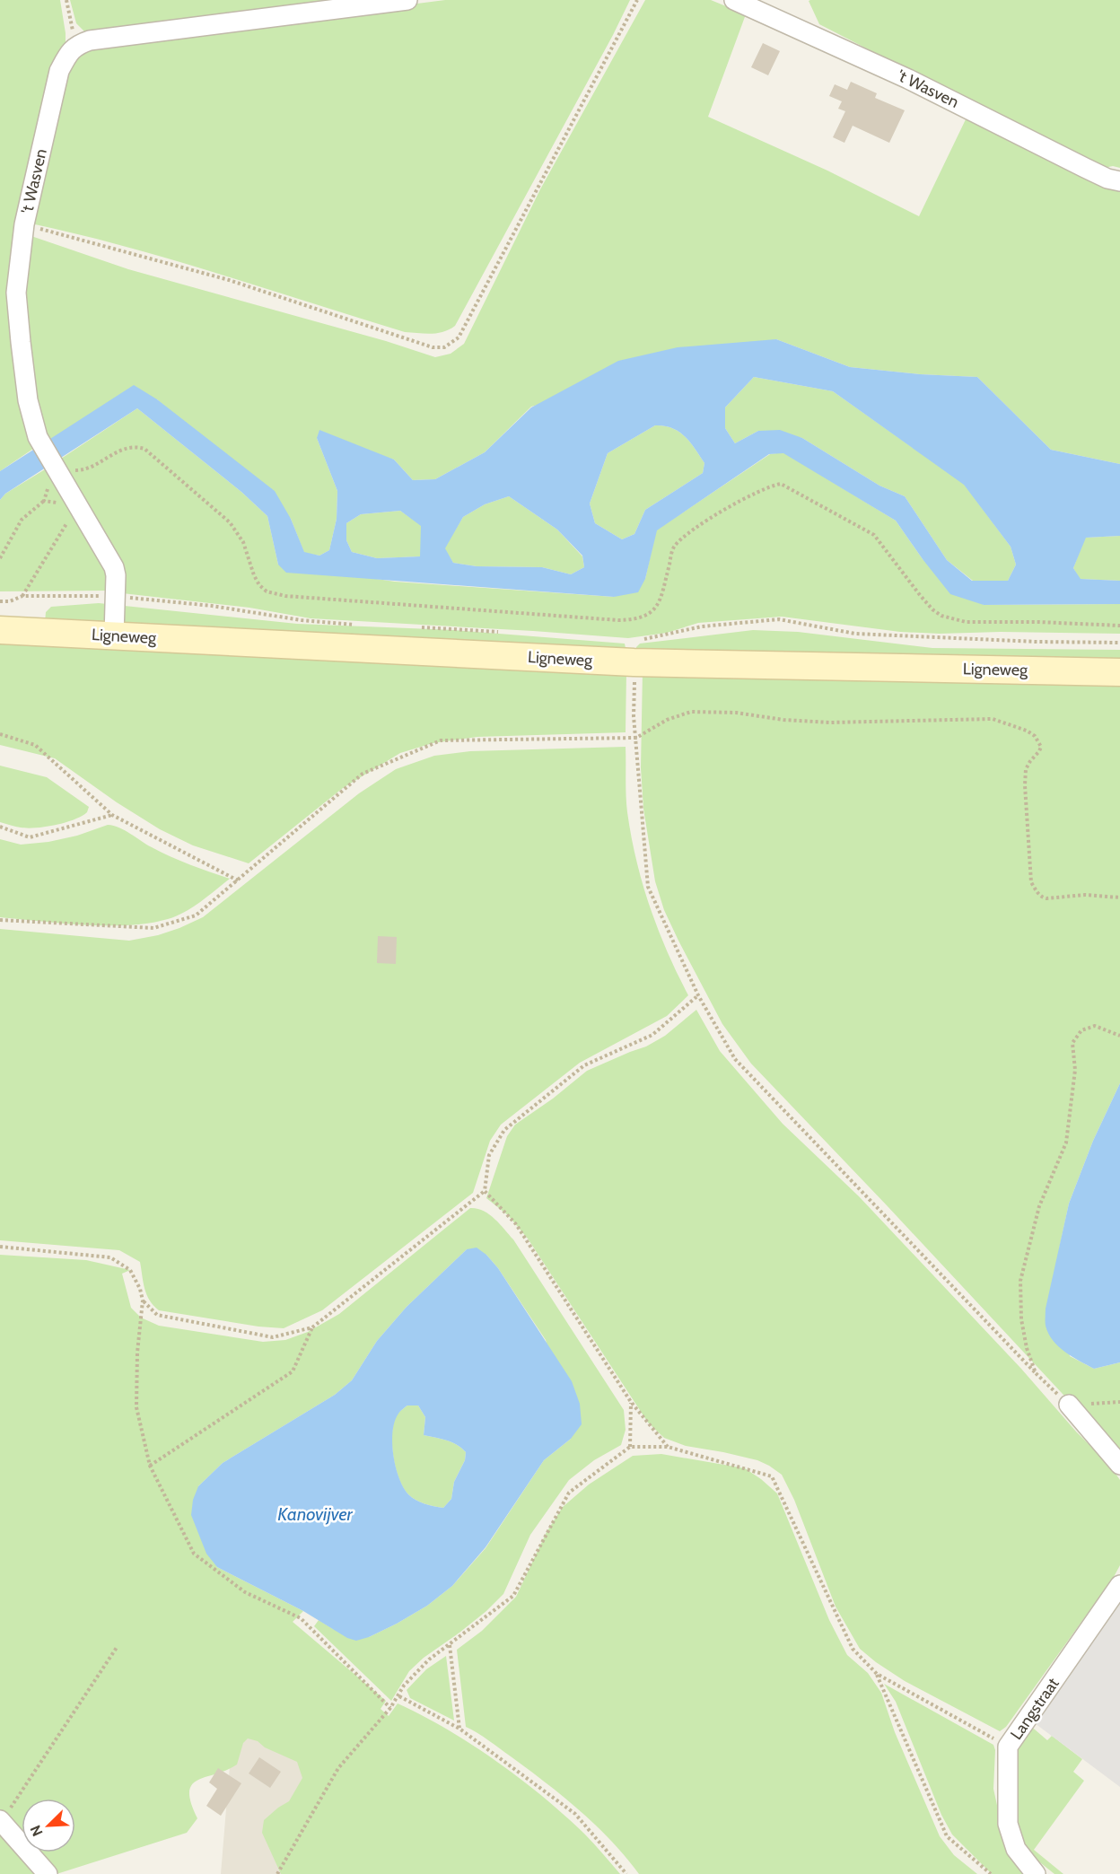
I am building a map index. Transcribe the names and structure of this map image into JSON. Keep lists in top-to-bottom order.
{
  "streets": {
    "street": ["'t Wasven", "Ligneweg", "Langstraat"]
  },
  "crossings": [
    ["'t Wasven", "Ligneweg"]
  ],
  "water": ["Kanovijver"],
  "north": "bottom left"
}
